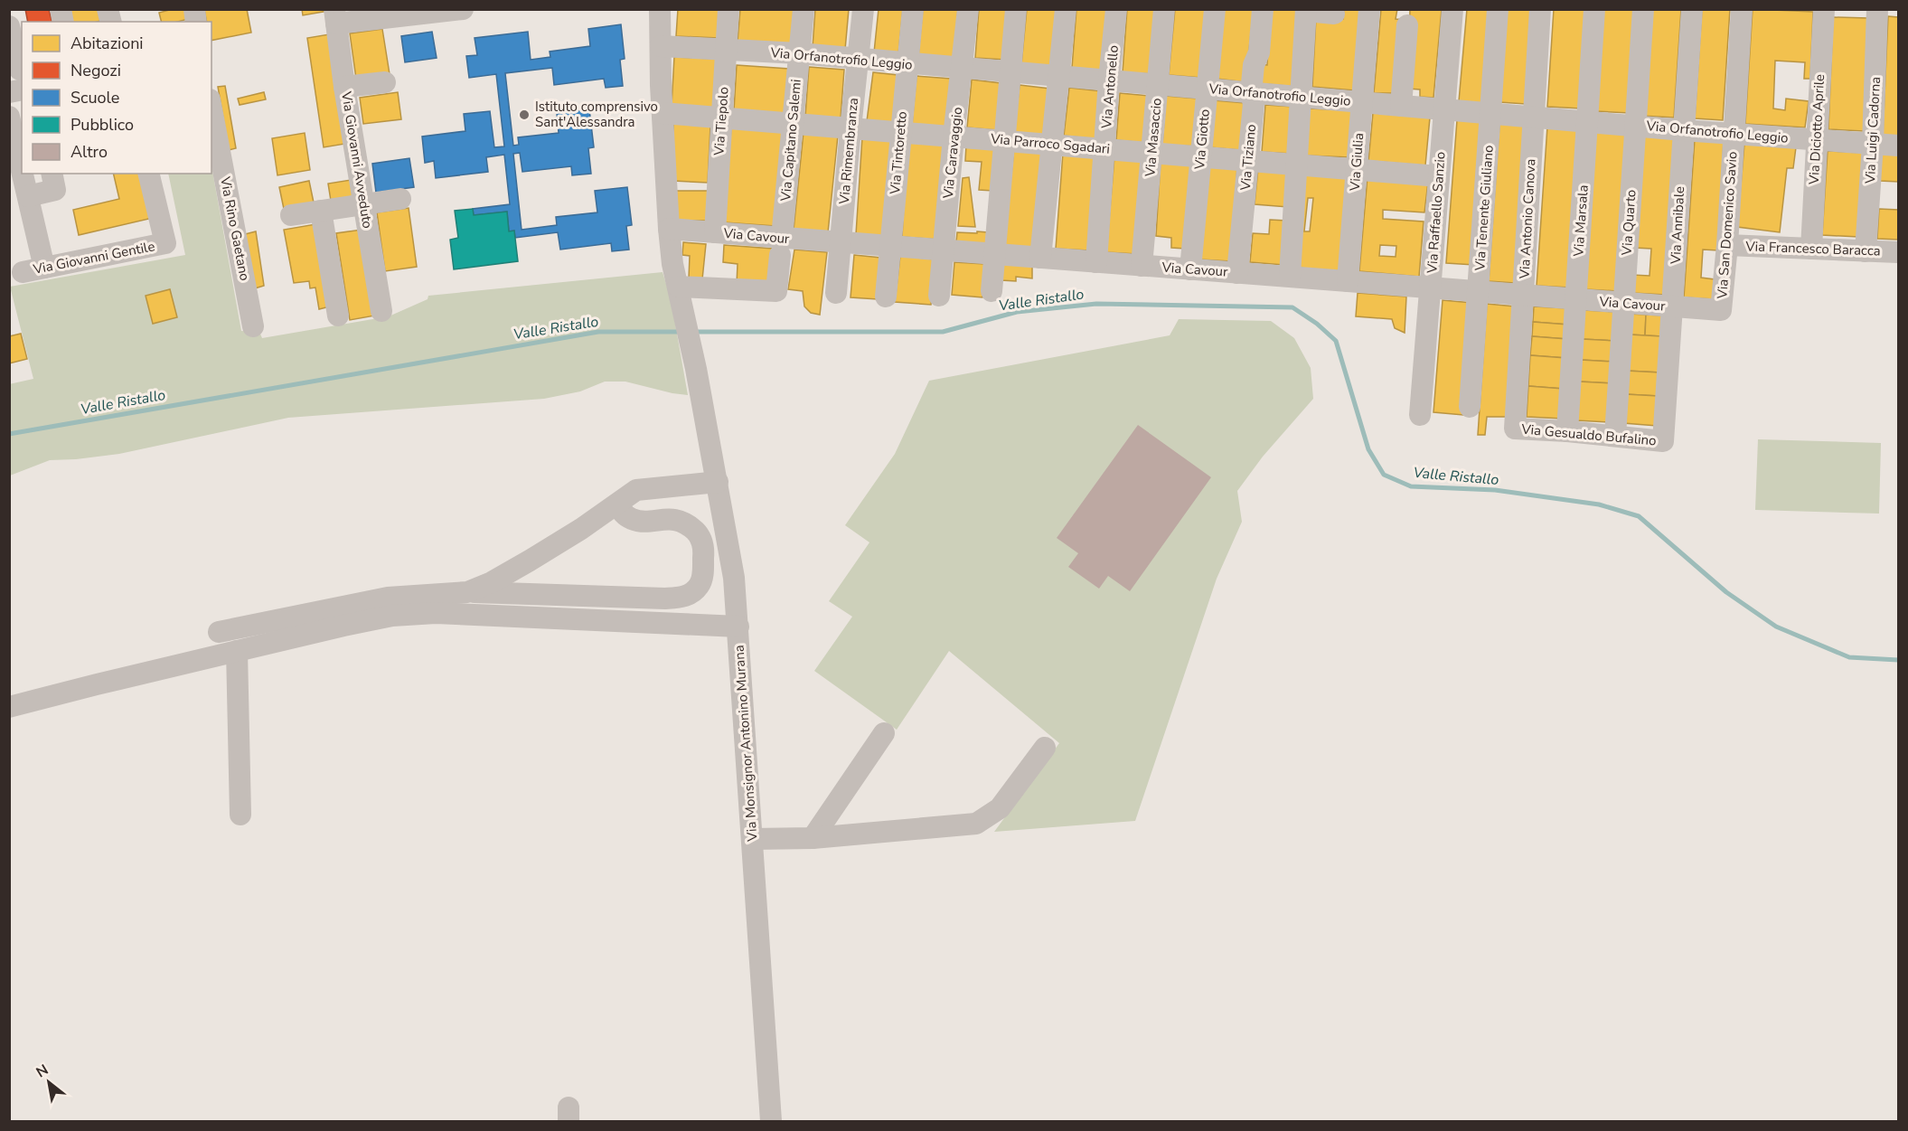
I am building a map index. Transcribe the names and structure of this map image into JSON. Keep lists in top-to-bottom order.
{
  "streets": {
    "street": [
      "Via Orfanotrofio Leggio",
      "Via Antonello",
      "Via Tiepolo",
      "Via Diciotto Aprile",
      "Via Luigi Cadorna",
      "Via Masaccio",
      "Via Giotto",
      "Via Capitano Salemi",
      "Via Parroco Sgadari",
      "Via Rimembranza",
      "Via Tintoretto",
      "Via Caravaggio",
      "Via Tiziano",
      "Via Giovanni Avveduto",
      "Via Giulia",
      "Via Tenente Giuliano",
      "Via Raffaello Sanzio",
      "Via Antonio Canova",
      "Via Marsala",
      "Via Quarto",
      "Via Annibale",
      "Via San Domenico Savio",
      "Via Rino Gaetano",
      "Via Cavour",
      "Via Francesco Baracca",
      "Via Giovanni Gentile",
      "Via Gesualdo Bufalino",
      "Via Monsignor Antonino Murana"
    ]
  },
  "crossings": [
    ["Via Orfanotrofio Leggio", "Via Antonello"],
    ["Via Orfanotrofio Leggio", "Via Tiepolo"],
    ["Via Orfanotrofio Leggio", "Via Diciotto Aprile"],
    ["Via Orfanotrofio Leggio", "Via Luigi Cadorna"],
    ["Via Orfanotrofio Leggio", "Via Masaccio"],
    ["Via Orfanotrofio Leggio", "Via Giotto"],
    ["Via Orfanotrofio Leggio", "Via Capitano Salemi"],
    ["Via Orfanotrofio Leggio", "Via Rimembranza"],
    ["Via Orfanotrofio Leggio", "Via Tintoretto"],
    ["Via Orfanotrofio Leggio", "Via Caravaggio"],
    ["Via Orfanotrofio Leggio", "Via Tiziano"],
    ["Via Orfanotrofio Leggio", "Via Giulia"],
    ["Via Orfanotrofio Leggio", "Via Tenente Giuliano"],
    ["Via Orfanotrofio Leggio", "Via Raffaello Sanzio"],
    ["Via Orfanotrofio Leggio", "Via Antonio Canova"],
    ["Via Orfanotrofio Leggio", "Via Marsala"],
    ["Via Orfanotrofio Leggio", "Via Quarto"],
    ["Via Orfanotrofio Leggio", "Via Annibale"],
    ["Via Orfanotrofio Leggio", "Via San Domenico Savio"],
    ["Via Antonello", "Via Parroco Sgadari"],
    ["Via Antonello", "Via Cavour"],
    ["Via Tiepolo", "Via Parroco Sgadari"],
    ["Via Tiepolo", "Via Cavour"],
    ["Via Diciotto Aprile", "Via Francesco Baracca"],
    ["Via Luigi Cadorna", "Via Francesco Baracca"],
    ["Via Masaccio", "Via Parroco Sgadari"],
    ["Via Masaccio", "Via Cavour"],
    ["Via Giotto", "Via Parroco Sgadari"],
    ["Via Giotto", "Via Cavour"],
    ["Via Capitano Salemi", "Via Parroco Sgadari"],
    ["Via Capitano Salemi", "Via Cavour"],
    ["Via Capitano Salemi", "Via Monsignor Antonino Murana"],
    ["Via Parroco Sgadari", "Via Rimembranza"],
    ["Via Parroco Sgadari", "Via Tintoretto"],
    ["Via Parroco Sgadari", "Via Caravaggio"],
    ["Via Parroco Sgadari", "Via Tiziano"],
    ["Via Parroco Sgadari", "Via Giulia"],
    ["Via Parroco Sgadari", "Via Raffaello Sanzio"],
    ["Via Rimembranza", "Via Cavour"],
    ["Via Tintoretto", "Via Cavour"],
    ["Via Caravaggio", "Via Cavour"],
    ["Via Tiziano", "Via Cavour"],
    ["Via Giulia", "Via Cavour"],
    ["Via Tenente Giuliano", "Via Cavour"],
    ["Via Raffaello Sanzio", "Via Cavour"],
    ["Via Antonio Canova", "Via Cavour"],
    ["Via Antonio Canova", "Via Gesualdo Bufalino"],
    ["Via Marsala", "Via Cavour"],
    ["Via Marsala", "Via Gesualdo Bufalino"],
    ["Via Quarto", "Via Cavour"],
    ["Via Quarto", "Via Gesualdo Bufalino"],
    ["Via Annibale", "Via Cavour"],
    ["Via Annibale", "Via Gesualdo Bufalino"],
    ["Via San Domenico Savio", "Via Cavour"],
    ["Via San Domenico Savio", "Via Francesco Baracca"]
  ],
  "water": ["Valle Ristallo"],
  "places": ["Istituto comprensivo Sant'Alessandra"],
  "legend": [
    "Abitazioni",
    "Negozi",
    "Scuole",
    "Pubblico",
    "Altro"
  ],
  "north": "top left"
}
